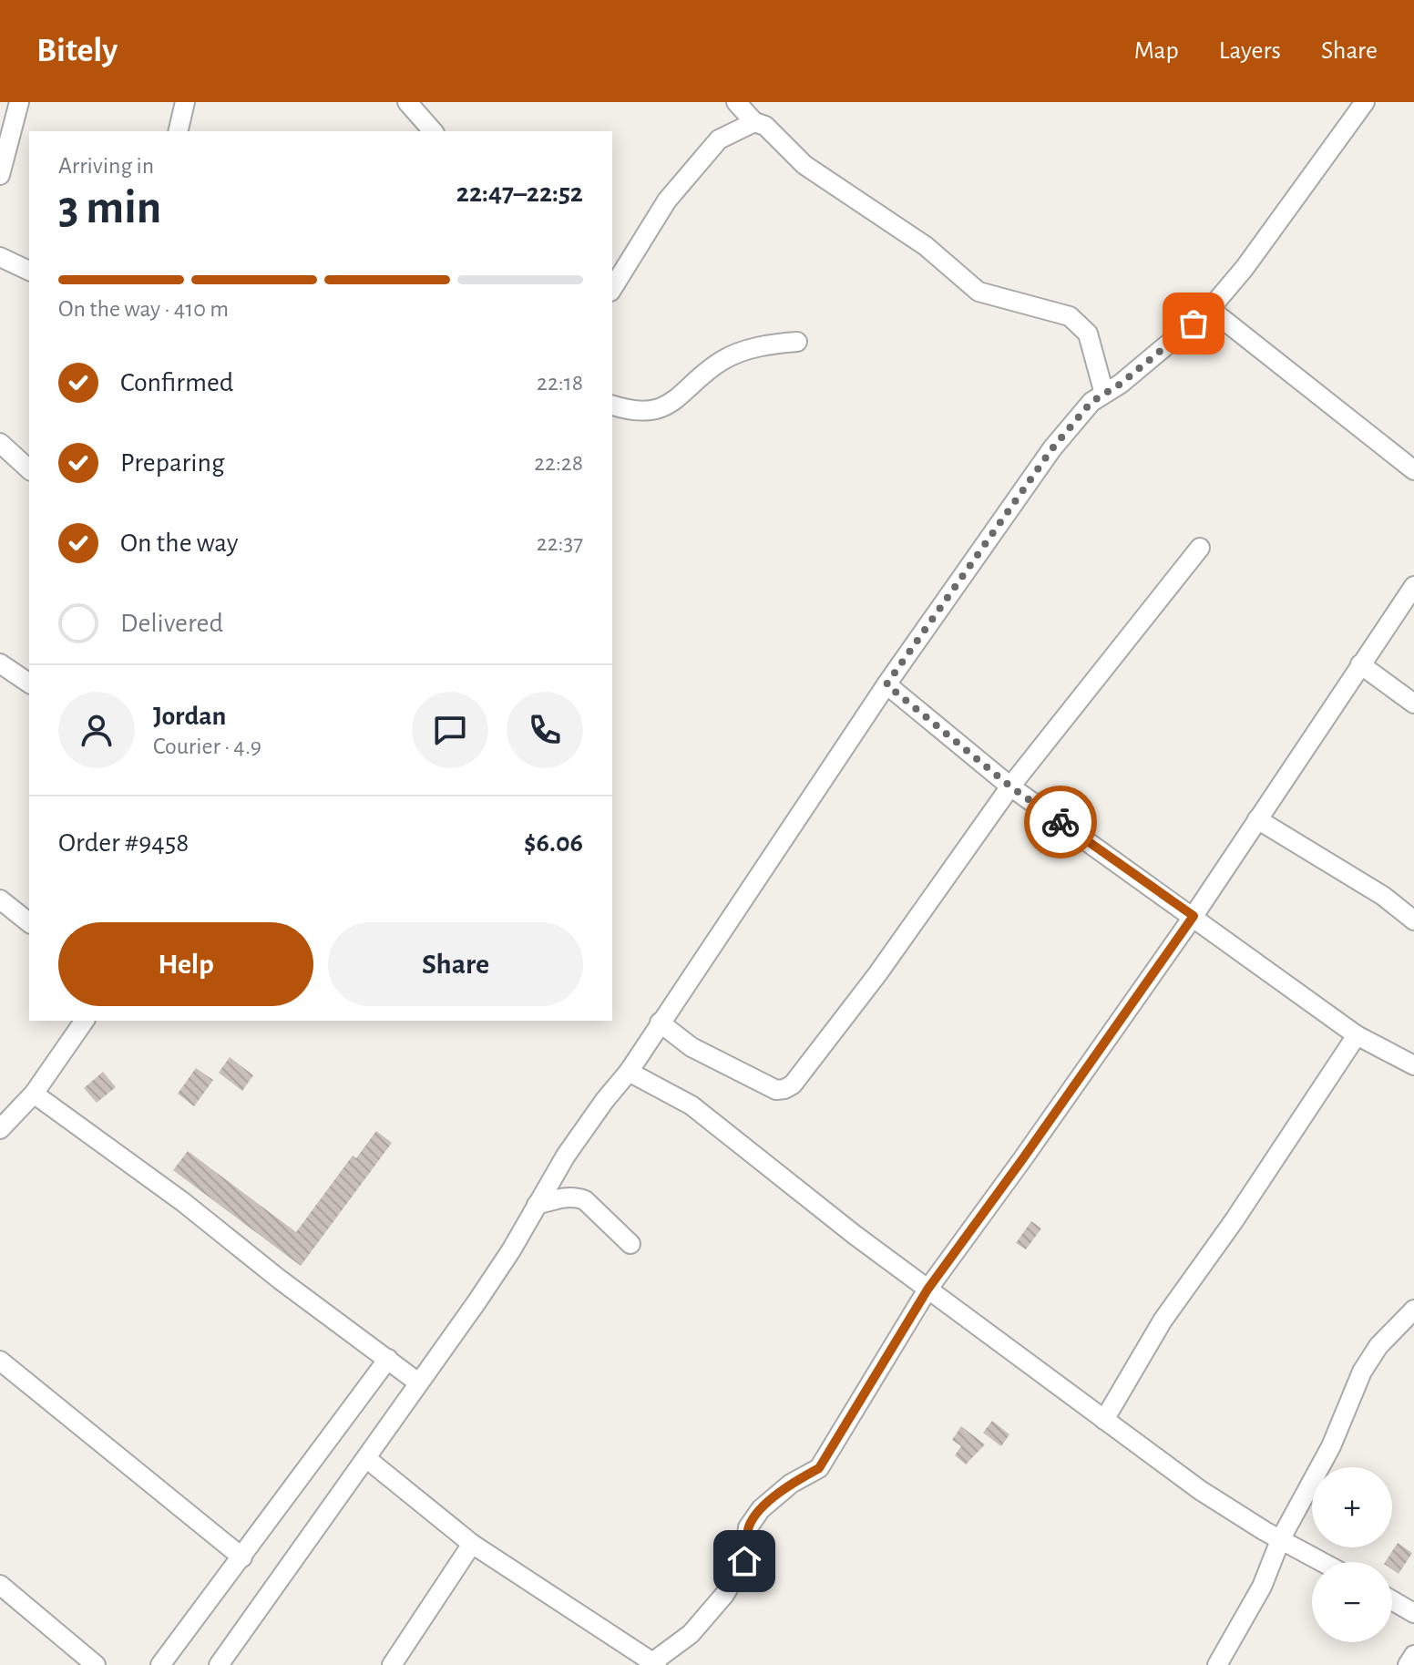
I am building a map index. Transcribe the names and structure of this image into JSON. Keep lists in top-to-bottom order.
{
  "page": {
    "header": "Bitely",
    "nav": ["Map", "Layers", "Share"],
    "heading": ["3 min", "Arriving in", "22:47–22:52"],
    "panel": [
      "Jordan",
      "Courier · 4.9",
      "Order #9458",
      "$6.06"
    ],
    "bar": "On the way · 410 m",
    "list": [
      ["Confirmed", "22:18"],
      ["Preparing", "22:28"],
      ["On the way", "22:37"],
      "Delivered"
    ],
    "buttons": ["Help", "Share"],
    "map_buttons": ["+", "−"]
  }
}
